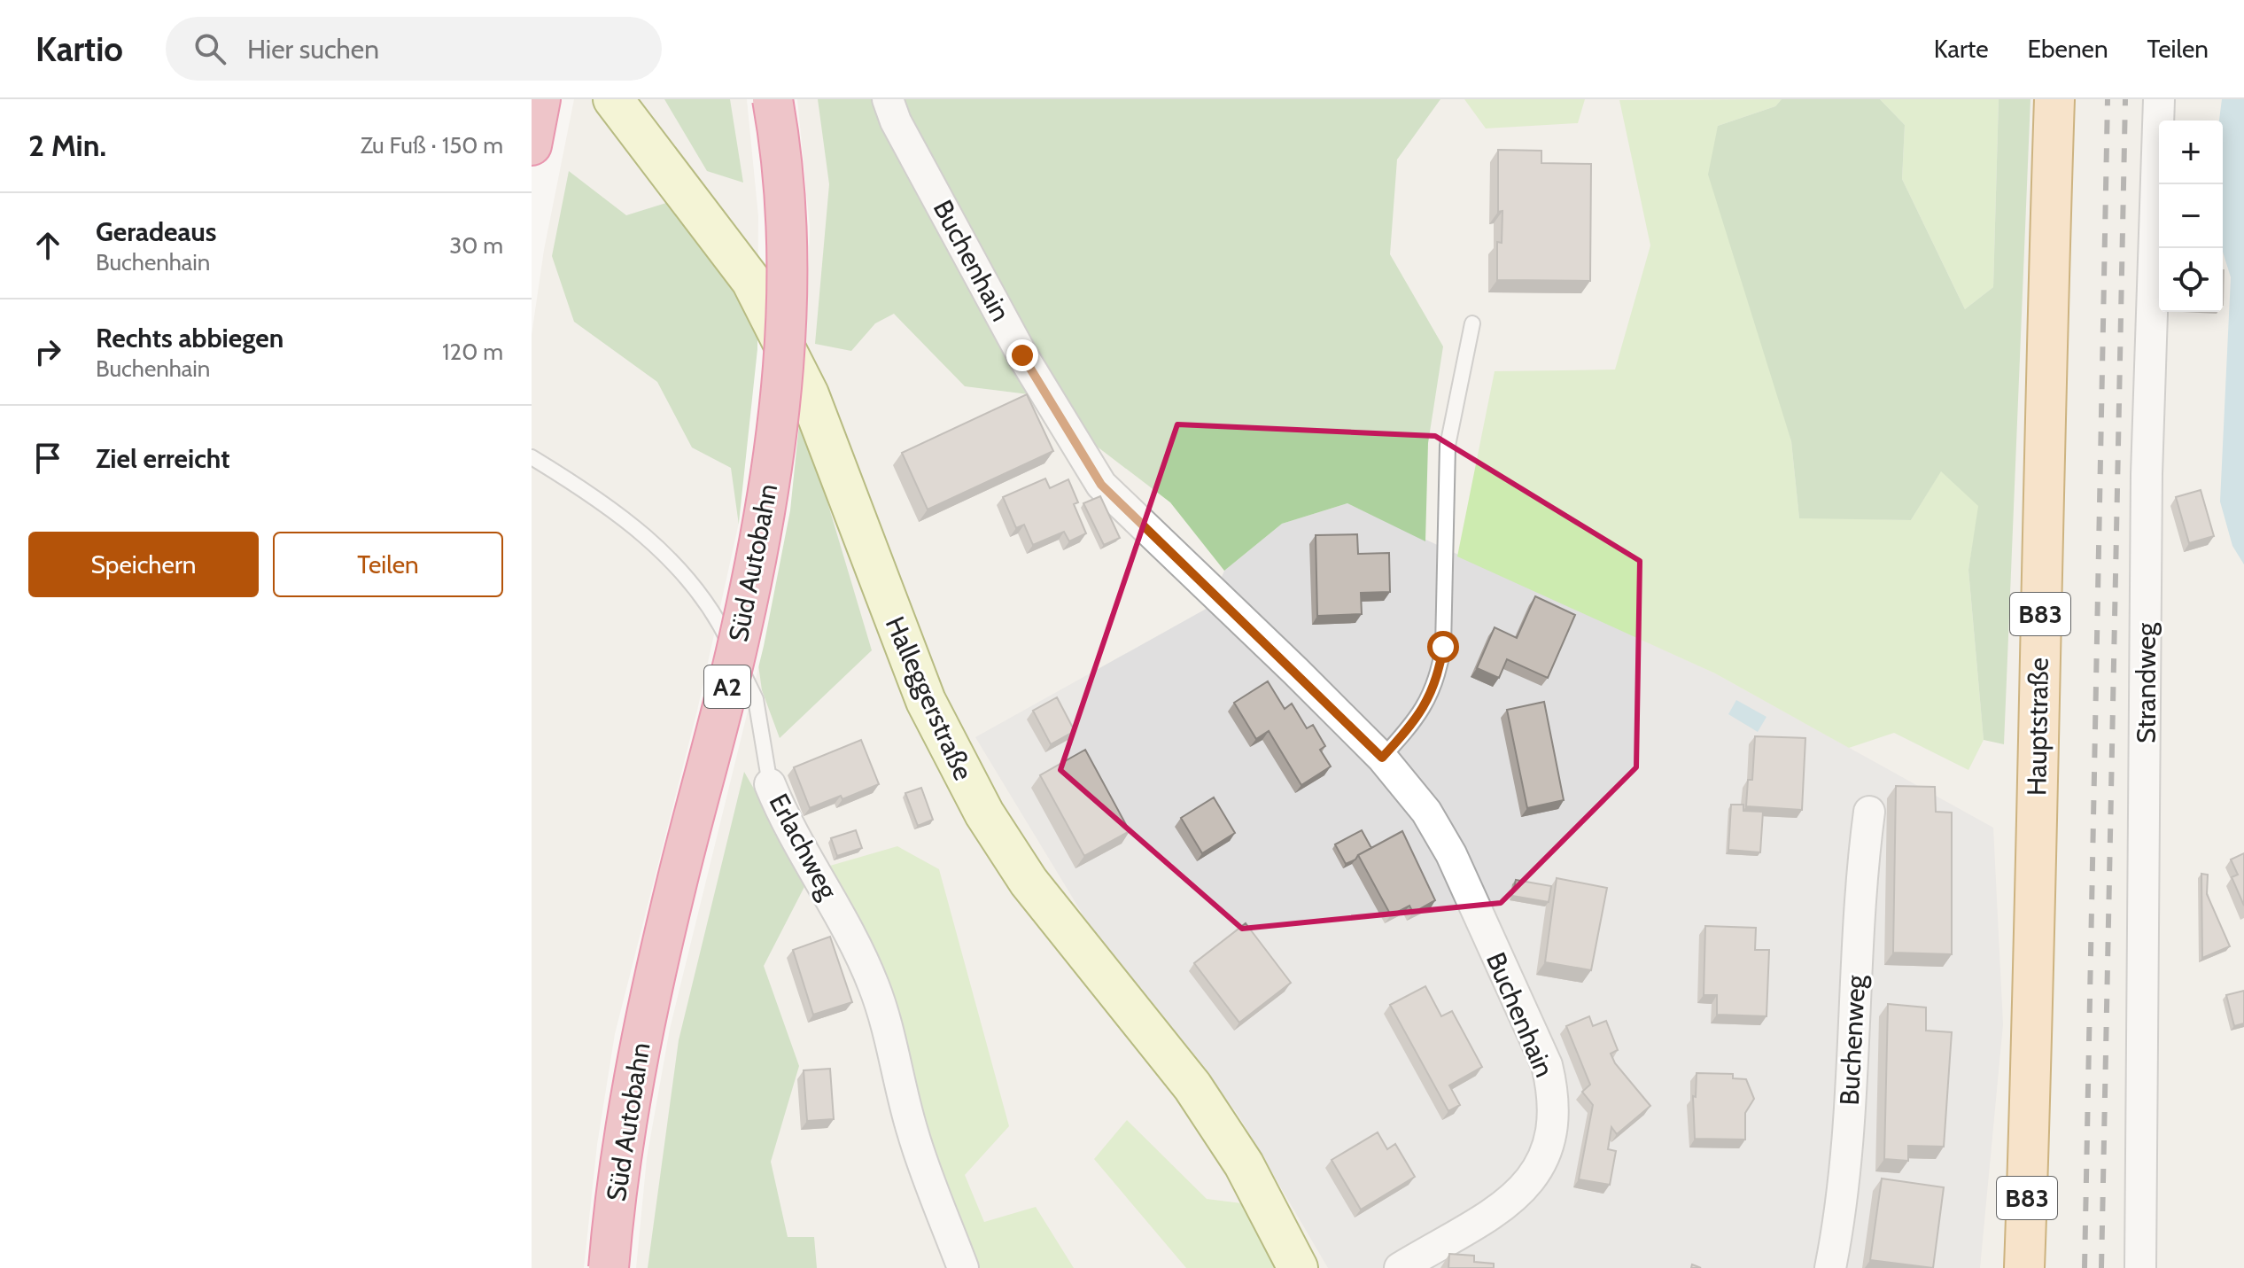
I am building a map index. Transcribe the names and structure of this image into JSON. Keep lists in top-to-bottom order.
{
  "streets": {
    "highway": ["Süd Autobahn", "A2"],
    "main road": ["B83", "Halleggerstraße", "Hauptstraße"],
    "street": [
      "Buchenhain",
      "Strandweg",
      "Erlachweg",
      "Buchenweg"
    ]
  },
  "page": {
    "header": "Kartio",
    "search": "Hier suchen",
    "nav": ["Karte", "Ebenen", "Teilen"],
    "heading": ["2 Min.", "Zu Fuß · 150 m"],
    "map_buttons": ["+", "−"],
    "list": [
      ["Geradeaus", "Buchenhain", "30 m"],
      ["Rechts abbiegen", "Buchenhain", "120 m"],
      "Ziel erreicht"
    ],
    "buttons": ["Speichern", "Teilen"]
  }
}
